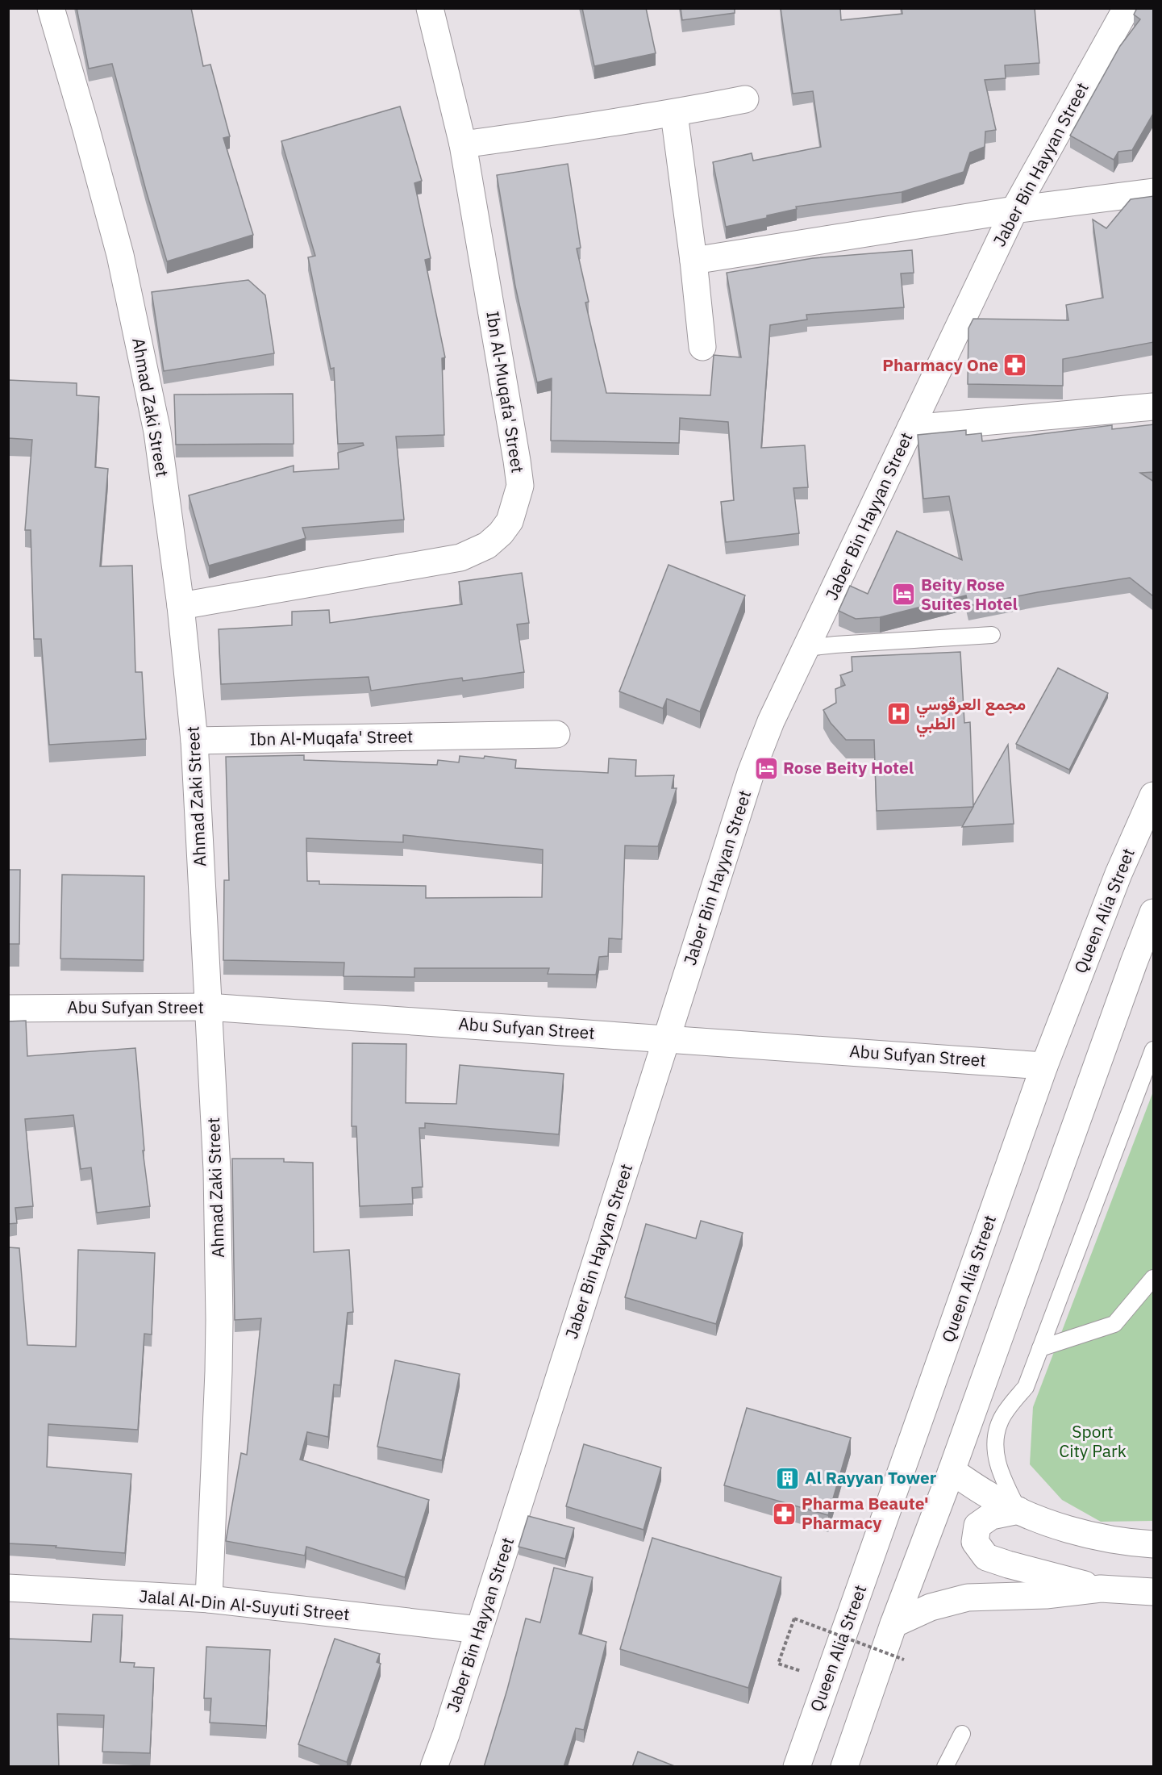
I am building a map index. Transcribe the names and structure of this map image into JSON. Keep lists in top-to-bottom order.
{
  "streets": {
    "street": [
      "Jaber Bin Hayyan Street",
      "Ibn Al-Muqafa' Street",
      "Ahmad Zaki Street",
      "Queen Alia Street",
      "Abu Sufyan Street",
      "Jalal Al-Din Al-Suyuti Street"
    ]
  },
  "crossings": [
    ["Jaber Bin Hayyan Street", "Abu Sufyan Street"],
    ["Jaber Bin Hayyan Street", "Jalal Al-Din Al-Suyuti Street"],
    ["Ibn Al-Muqafa' Street", "Ahmad Zaki Street"],
    ["Ahmad Zaki Street", "Abu Sufyan Street"],
    ["Ahmad Zaki Street", "Jalal Al-Din Al-Suyuti Street"],
    ["Queen Alia Street", "Abu Sufyan Street"]
  ],
  "parks": ["Sport City Park"],
  "places": {
    "pharmacy": ["Pharmacy One", "Pharma Beaute' Pharmacy"],
    "hotel": ["Beity Rose Suites Hotel", "Rose Beity Hotel"],
    "hospital": ["مجمع العرقوسي الطبي"],
    "building": ["Al Rayyan Tower"]
  }
}
